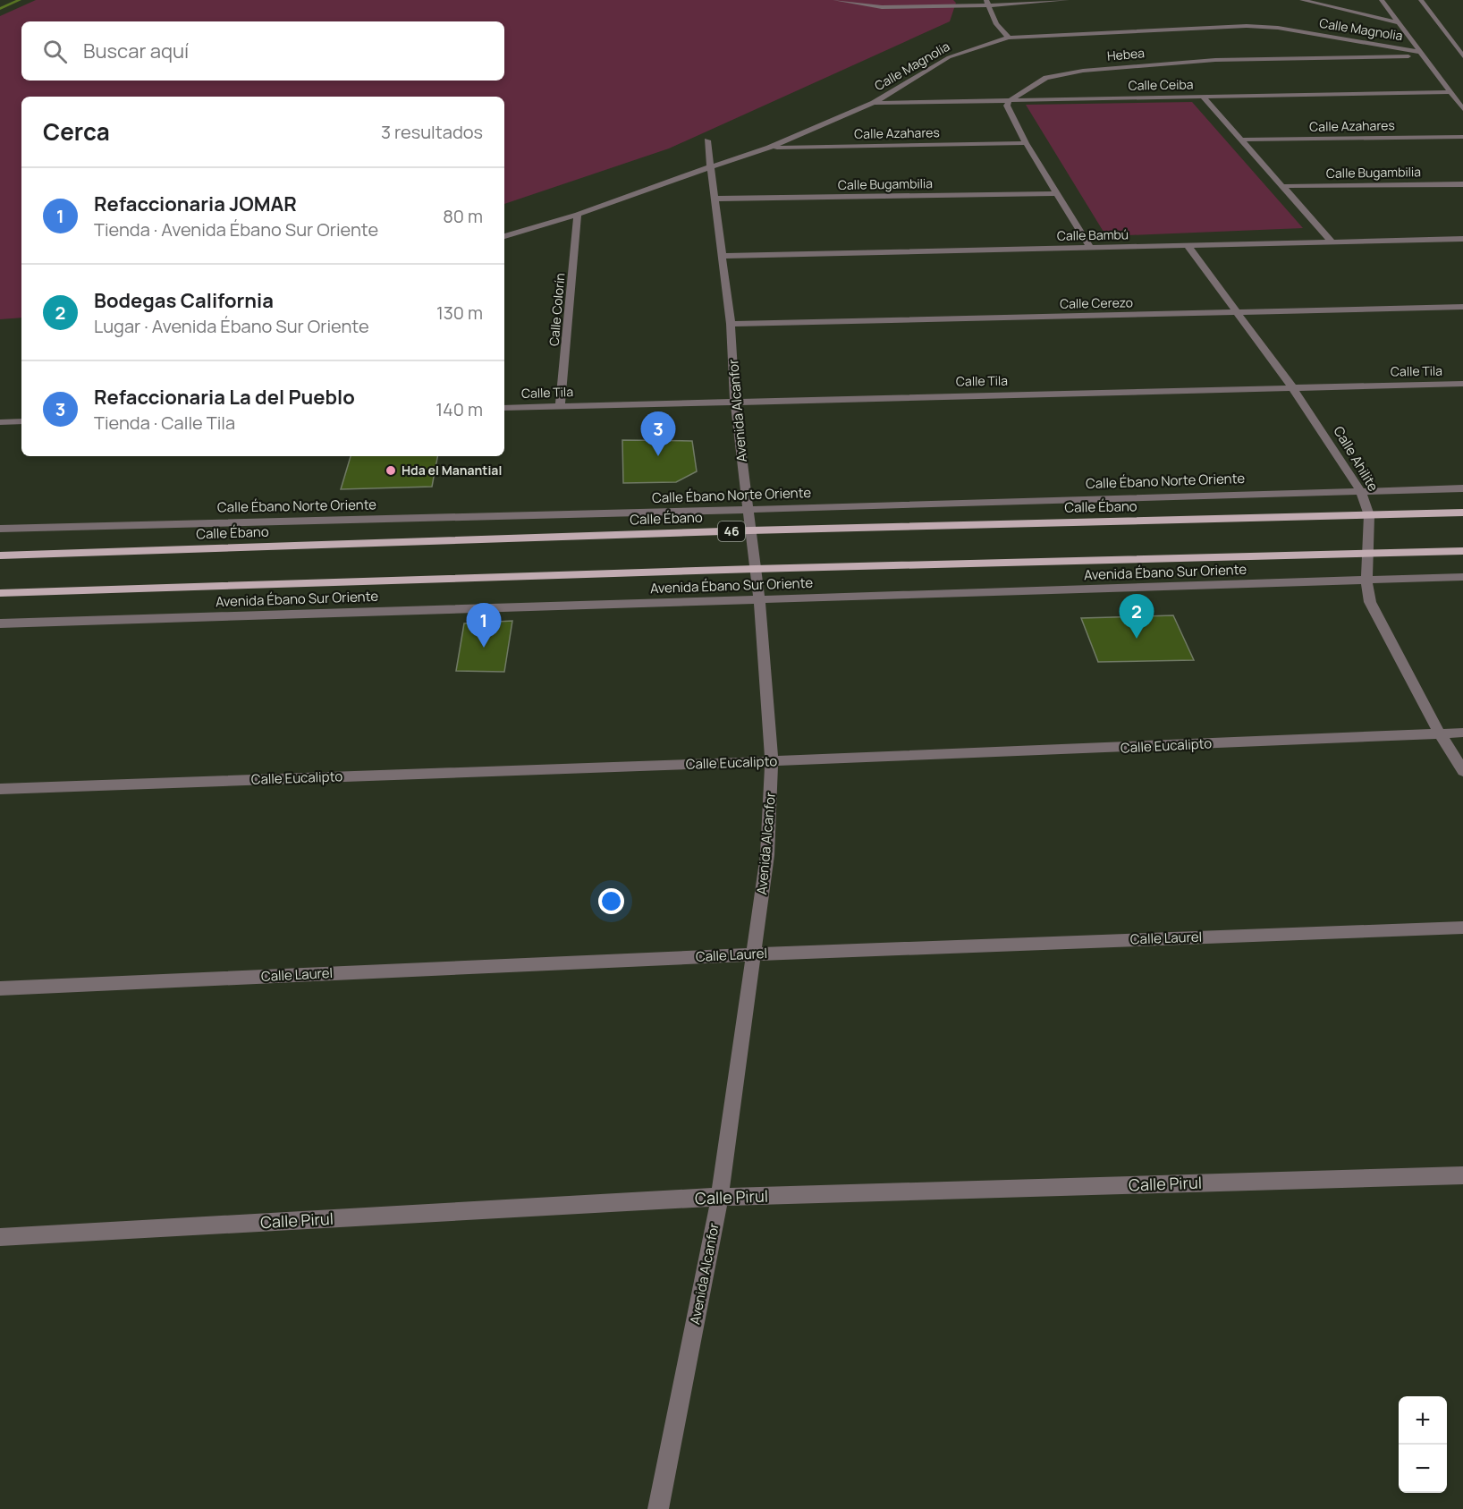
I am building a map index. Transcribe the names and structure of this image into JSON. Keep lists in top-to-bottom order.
{
  "streets": {
    "main road": ["Calle Ébano", "46"],
    "street": [
      "Calle Magnolia",
      "Hebea",
      "Calle Ceiba",
      "Calle Azahares",
      "Calle Bugambilia",
      "Calle Bambú",
      "Calle Cerezo",
      "Calle Colorín",
      "Calle Tila",
      "Avenida Alcanfor",
      "Calle Ahilite",
      "Calle Ébano Norte Oriente",
      "Avenida Ébano Sur Oriente",
      "Calle Eucalipto",
      "Calle Laurel",
      "Calle Pirul"
    ]
  },
  "crossings": [
    ["Calle Magnolia", "Hebea"],
    ["Calle Magnolia", "Calle Ceiba"],
    ["Calle Magnolia", "Calle Azahares"],
    ["Calle Magnolia", "Calle Colorín"],
    ["Calle Magnolia", "Avenida Alcanfor"],
    ["Hebea", "Calle Ceiba"],
    ["Calle Bugambilia", "Avenida Alcanfor"],
    ["Calle Bambú", "Avenida Alcanfor"],
    ["Calle Bambú", "Calle Ahilite"],
    ["Calle Cerezo", "Avenida Alcanfor"],
    ["Calle Cerezo", "Calle Ahilite"],
    ["Calle Colorín", "Calle Tila"],
    ["Calle Tila", "Avenida Alcanfor"],
    ["Calle Tila", "Calle Ahilite"],
    ["Avenida Alcanfor", "Calle Ébano Norte Oriente"],
    ["Avenida Alcanfor", "Calle Ébano"],
    ["Avenida Alcanfor", "Avenida Ébano Sur Oriente"],
    ["Avenida Alcanfor", "Calle Eucalipto"],
    ["Avenida Alcanfor", "Calle Laurel"],
    ["Avenida Alcanfor", "Calle Pirul"],
    ["Calle Ahilite", "Calle Ébano Norte Oriente"],
    ["Calle Ahilite", "Calle Ébano"],
    ["Calle Ahilite", "Avenida Ébano Sur Oriente"],
    ["Calle Ahilite", "Calle Eucalipto"]
  ],
  "places": ["Hda el Manantial"],
  "page": {
    "search": "Buscar aquí",
    "heading": ["Cerca", "3 resultados"],
    "list": [
      {
        "mark": "1",
        "name": "Refaccionaria JOMAR",
        "note": "Tienda · Avenida Ébano Sur Oriente",
        "value": "80 m"
      },
      {
        "mark": "2",
        "name": "Bodegas California",
        "note": "Lugar · Avenida Ébano Sur Oriente",
        "value": "130 m"
      },
      {
        "mark": "3",
        "name": "Refaccionaria La del Pueblo",
        "note": "Tienda · Calle Tila",
        "value": "140 m"
      }
    ],
    "pins": ["3", "2", "1"],
    "map_buttons": ["+", "−"]
  }
}
